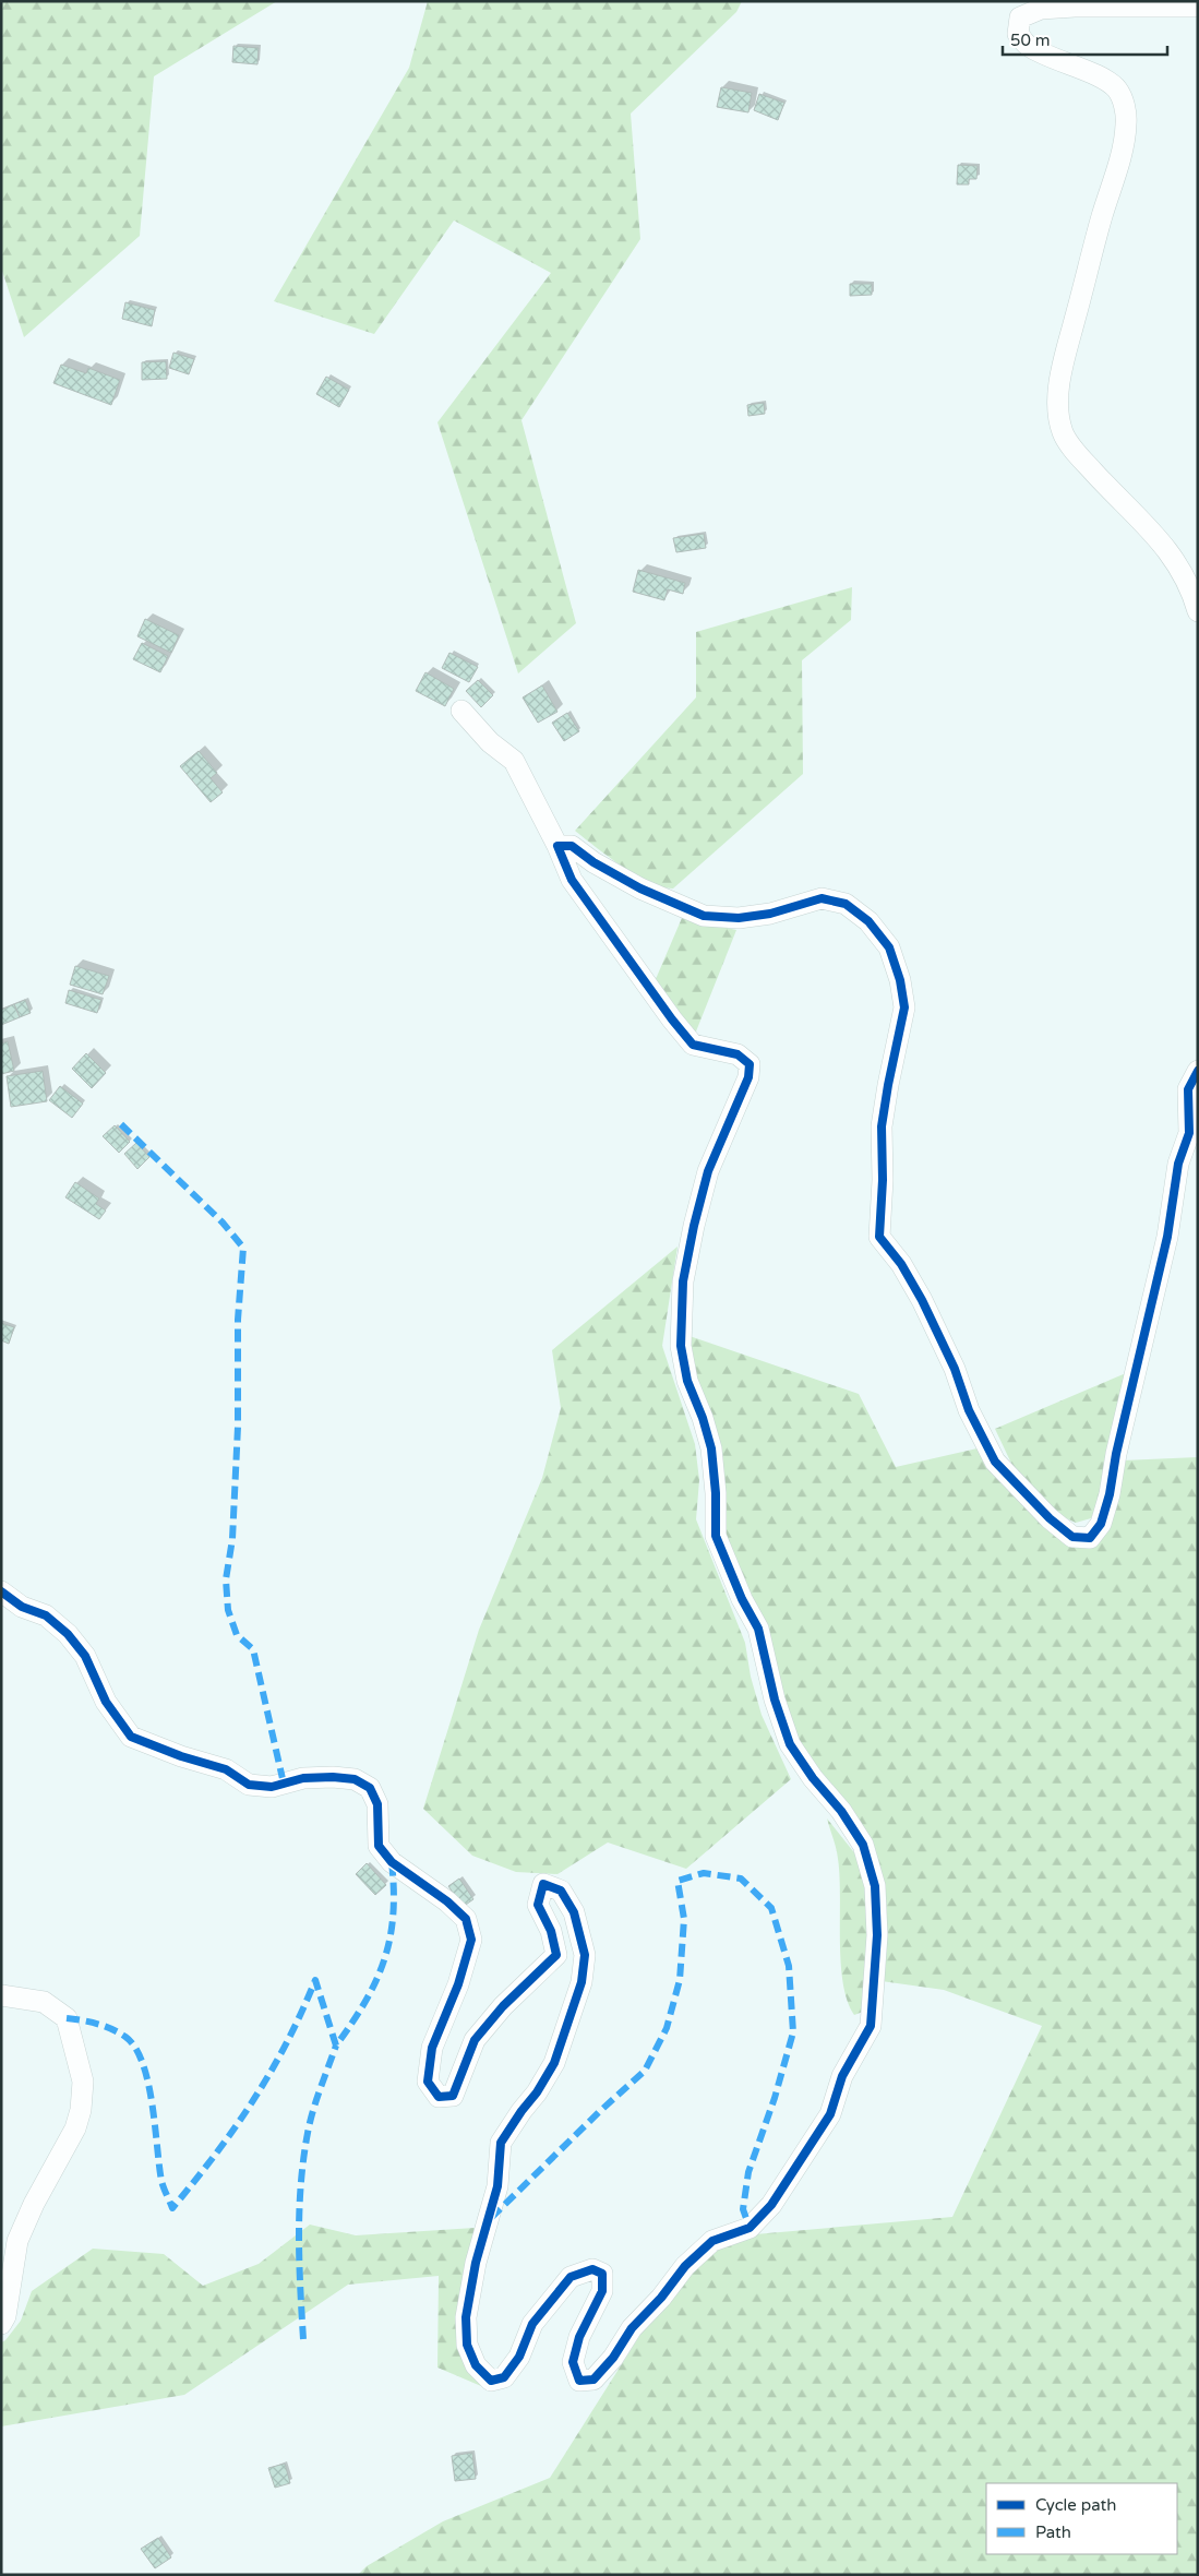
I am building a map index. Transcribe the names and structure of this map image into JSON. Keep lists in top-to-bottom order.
{
  "legend": ["Cycle path", "Path"],
  "scale_bar": "50 m"
}
